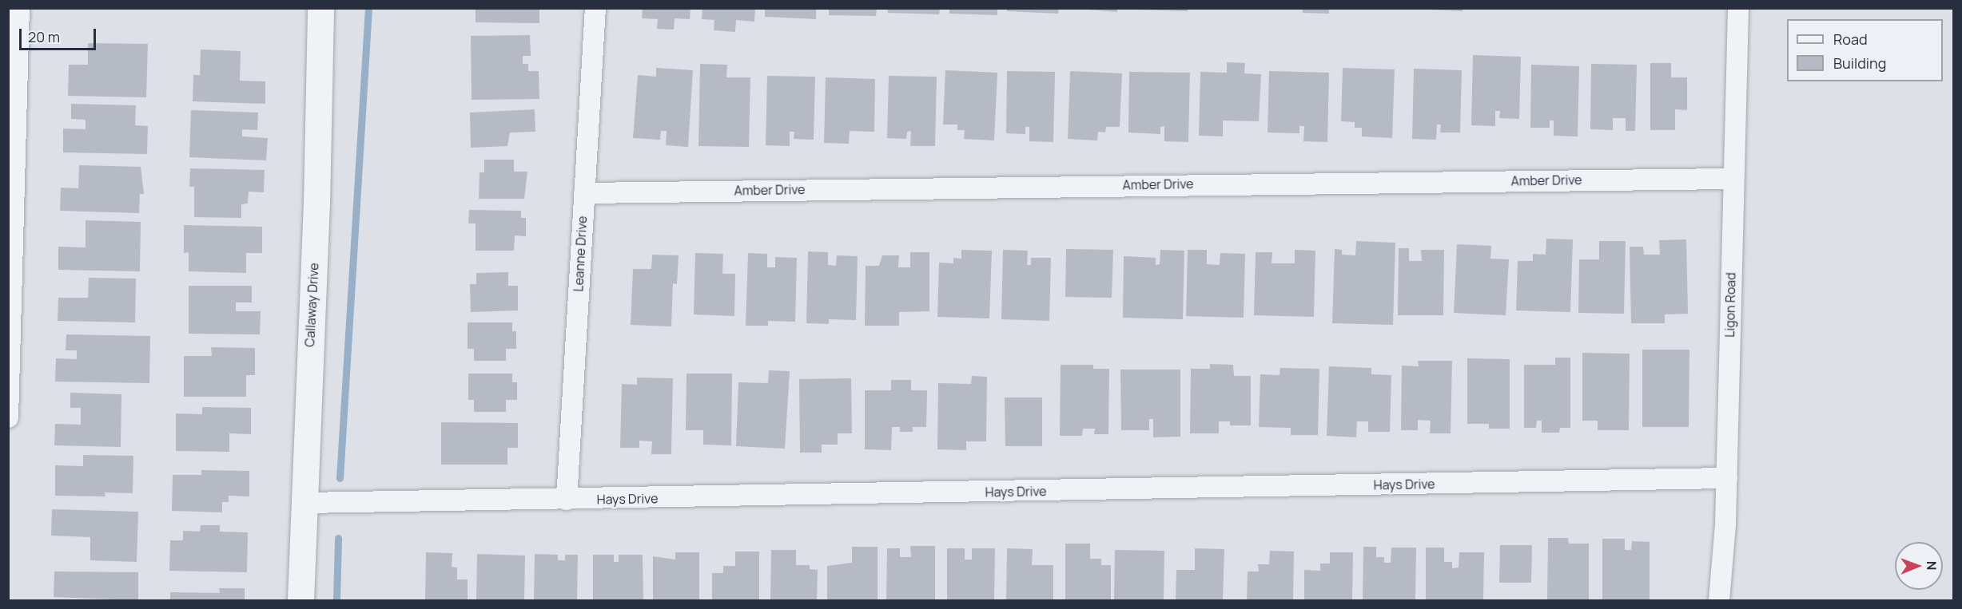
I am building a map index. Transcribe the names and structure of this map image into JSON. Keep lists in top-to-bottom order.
{
  "streets": {
    "street": [
      "Amber Drive",
      "Leanne Drive",
      "Callaway Drive",
      "Ligon Road",
      "Hays Drive"
    ]
  },
  "crossings": [
    ["Amber Drive", "Leanne Drive"],
    ["Amber Drive", "Ligon Road"],
    ["Leanne Drive", "Hays Drive"],
    ["Callaway Drive", "Hays Drive"],
    ["Ligon Road", "Hays Drive"]
  ],
  "legend": ["Road", "Building"],
  "scale_bar": "20 m",
  "north": "right"
}
